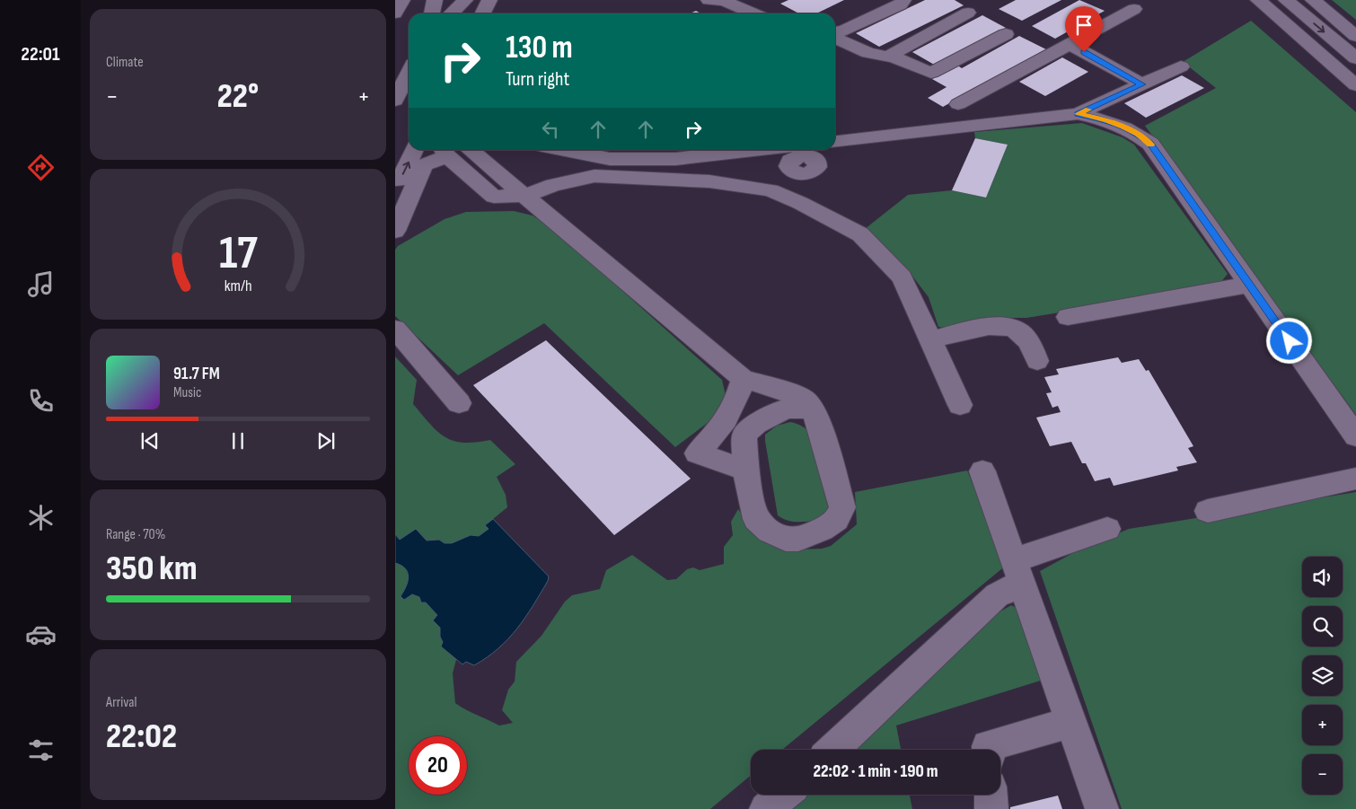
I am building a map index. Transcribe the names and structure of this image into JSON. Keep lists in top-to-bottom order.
{
  "page": {
    "tabs": "22:01",
    "tile": [
      "Climate",
      ["Range · 70%", "350 km"],
      ["Arrival", "22:02"]
    ],
    "turn": ["130 m", "Turn right"],
    "heat": ["−", "22°", "+"],
    "song": ["91.7 FM", "Music"],
    "map_buttons": ["+", "−"],
    "limit": "20",
    "trip": "22:02 · 1 min · 190 m",
    "gauge": ["17", "km/h"]
  }
}
